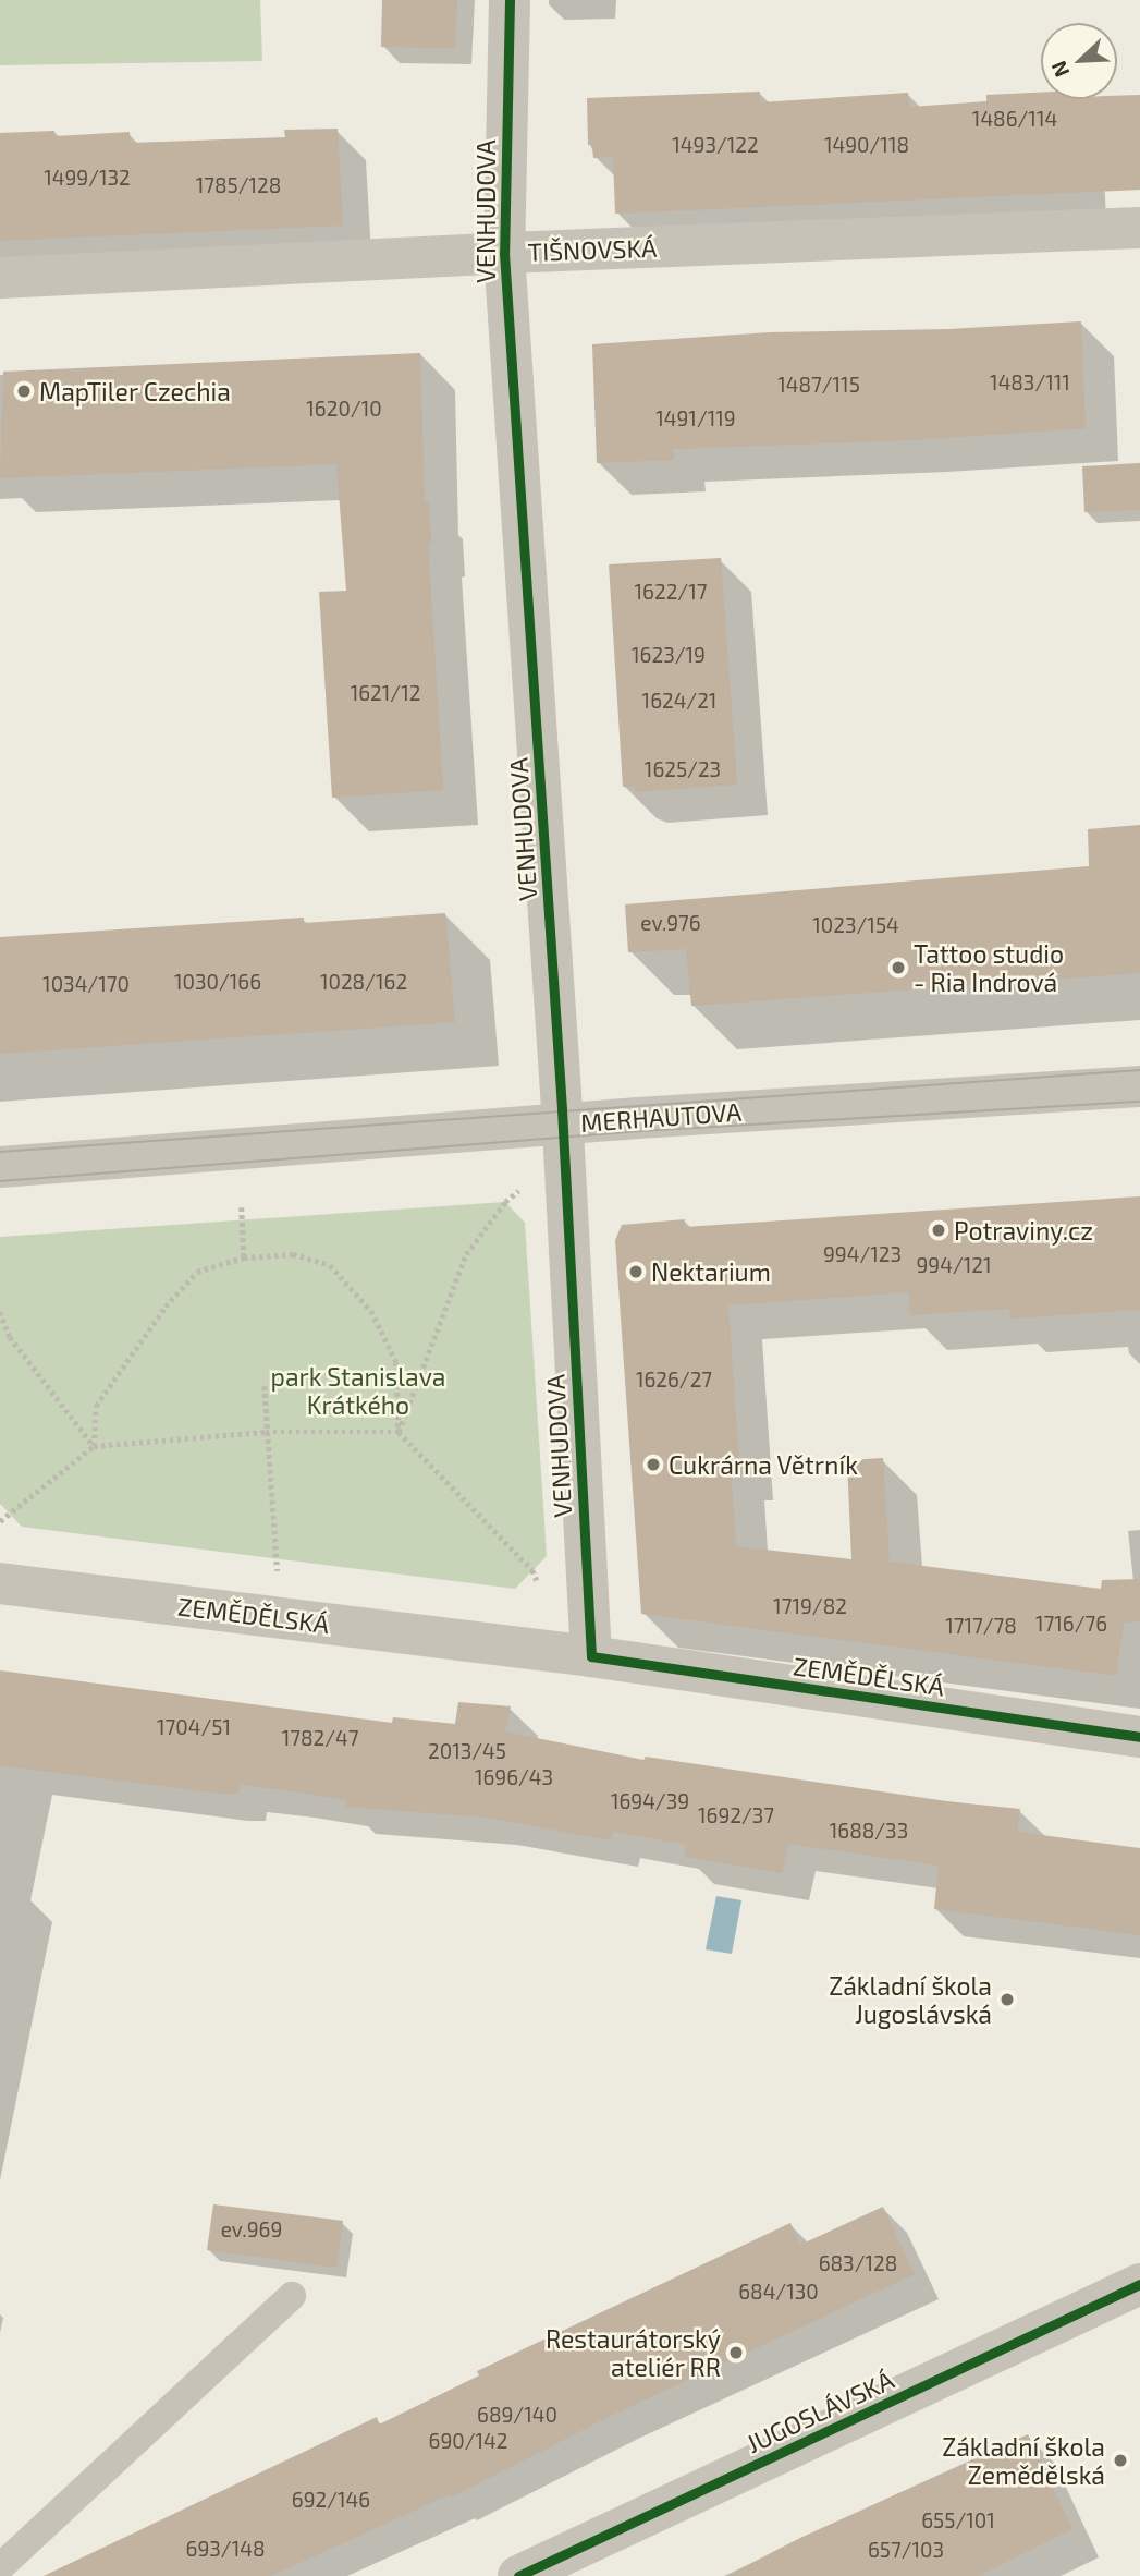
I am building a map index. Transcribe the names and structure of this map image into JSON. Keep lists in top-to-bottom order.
{
  "streets": {
    "street": [
      "VENHUDOVA",
      "TIŠNOVSKÁ",
      "MERHAUTOVA",
      "ZEMĚDĚLSKÁ",
      "JUGOSLÁVSKÁ"
    ]
  },
  "crossings": [
    ["VENHUDOVA", "TIŠNOVSKÁ"],
    ["VENHUDOVA", "MERHAUTOVA"],
    ["VENHUDOVA", "ZEMĚDĚLSKÁ"]
  ],
  "parks": ["park Stanislava Krátkého"],
  "places": [
    "MapTiler Czechia",
    "Tattoo studio - Ria Indrová",
    "Potraviny.cz",
    "Nektarium",
    "Cukrárna Větrník",
    "Základní škola Jugoslávská",
    "Restaurátorský ateliér RR",
    "Základní škola Zemědělská"
  ],
  "house_numbers": [
    "1486/114",
    "1493/122",
    "1490/118",
    "1499/132",
    "1785/128",
    "1483/111",
    "1487/115",
    "1620/10",
    "1491/119",
    "1622/17",
    "1623/19",
    "1621/12",
    "1624/21",
    "1625/23",
    "ev.976",
    "1023/154",
    "1030/166",
    "1028/162",
    "1034/170",
    "994/123",
    "994/121",
    "1626/27",
    "1719/82",
    "1716/76",
    "1717/78",
    "1704/51",
    "1782/47",
    "2013/45",
    "1696/43",
    "1694/39",
    "1692/37",
    "1688/33",
    "ev.969",
    "683/128",
    "684/130",
    "689/140",
    "690/142",
    "692/146",
    "655/101",
    "693/148",
    "657/103"
  ],
  "north": "bottom left"
}
